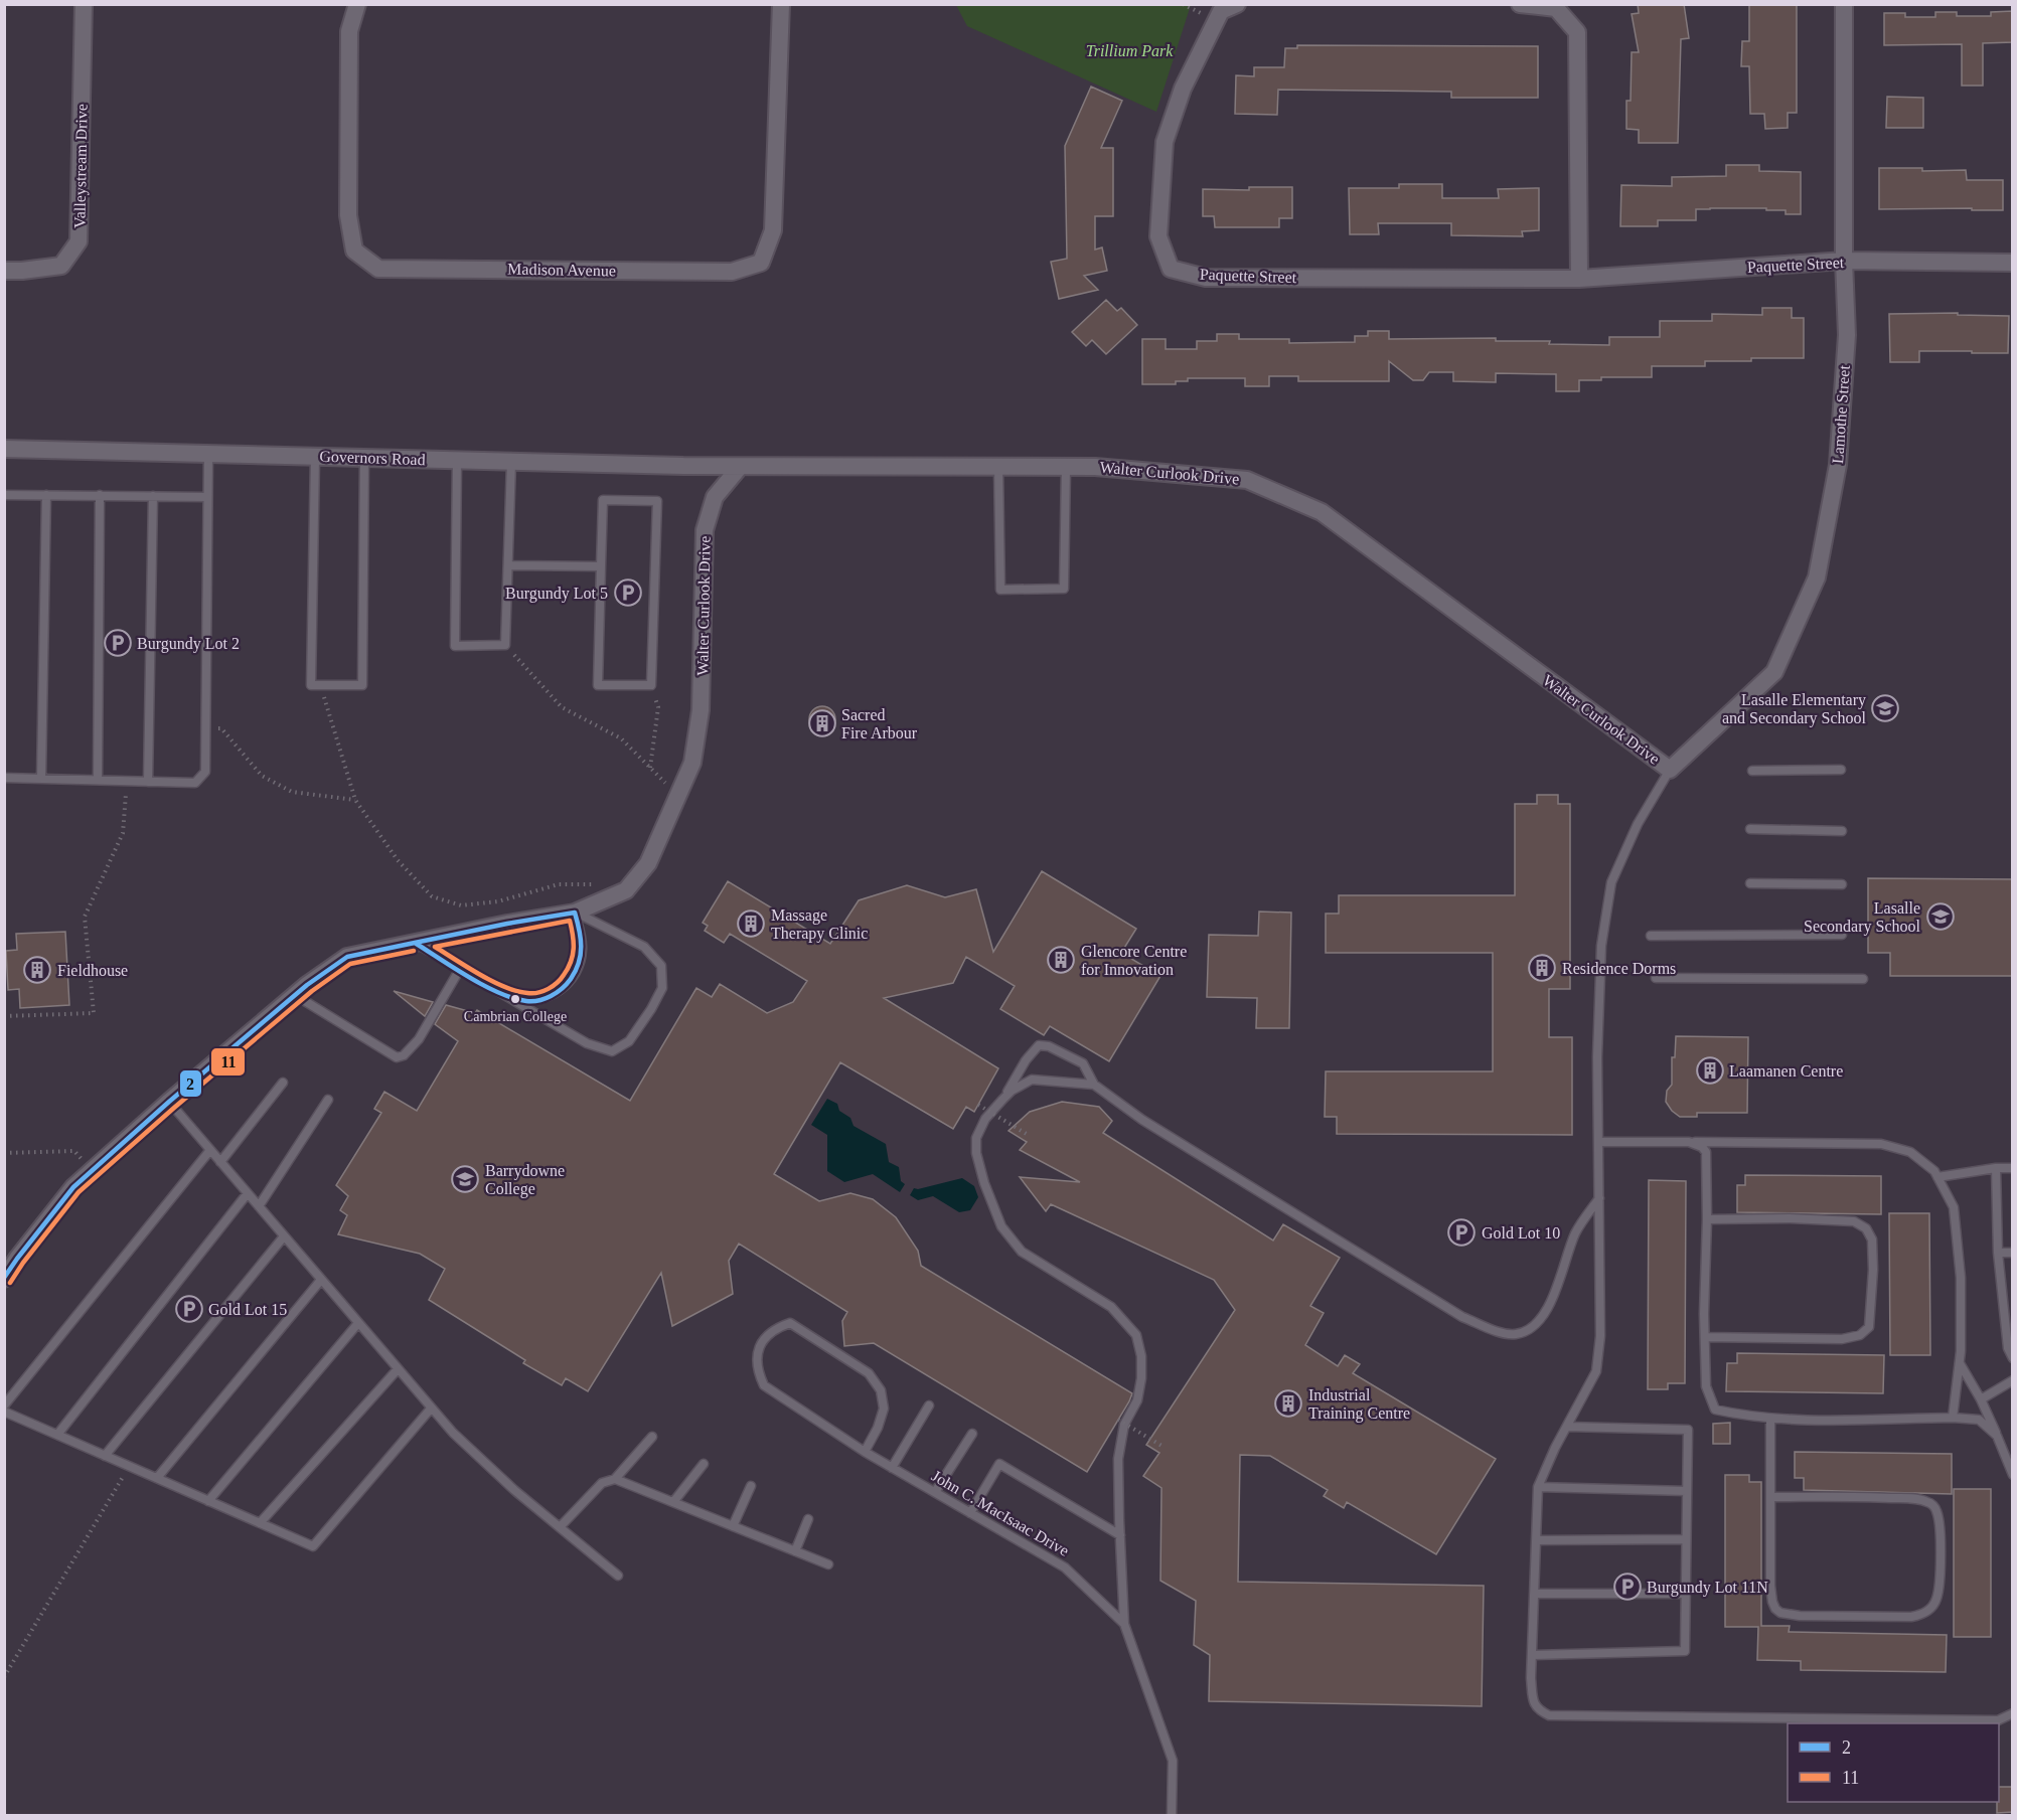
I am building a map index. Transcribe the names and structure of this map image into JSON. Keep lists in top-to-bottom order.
{
  "streets": {
    "street": [
      "Valleystream Drive",
      "Paquette Street",
      "Madison Avenue",
      "Lamothe Street",
      "Governors Road",
      "Walter Curlook Drive"
    ],
    "lane": ["John C. MacIsaac Drive"]
  },
  "crossings": [
    ["Paquette Street", "Lamothe Street"],
    ["Lamothe Street", "Walter Curlook Drive"],
    ["Governors Road", "Walter Curlook Drive"]
  ],
  "parks": ["Trillium Park"],
  "places": {
    "parking": [
      "Burgundy Lot 5",
      "Burgundy Lot 2",
      "Gold Lot 10",
      "Gold Lot 15",
      "Burgundy Lot 11N"
    ],
    "school or university": ["Lasalle Elementary and Secondary School", "Lasalle Secondary School", "Barrydowne College"],
    "building": [
      "Sacred Fire Arbour",
      "Massage Therapy Clinic",
      "Glencore Centre for Innovation",
      "Residence Dorms",
      "Fieldhouse",
      "Laamanen Centre",
      "Industrial Training Centre"
    ],
    "other": ["Cambrian College"]
  },
  "lines": ["transit line 2", "transit line 11"],
  "legend": ["2", "11"]
}
